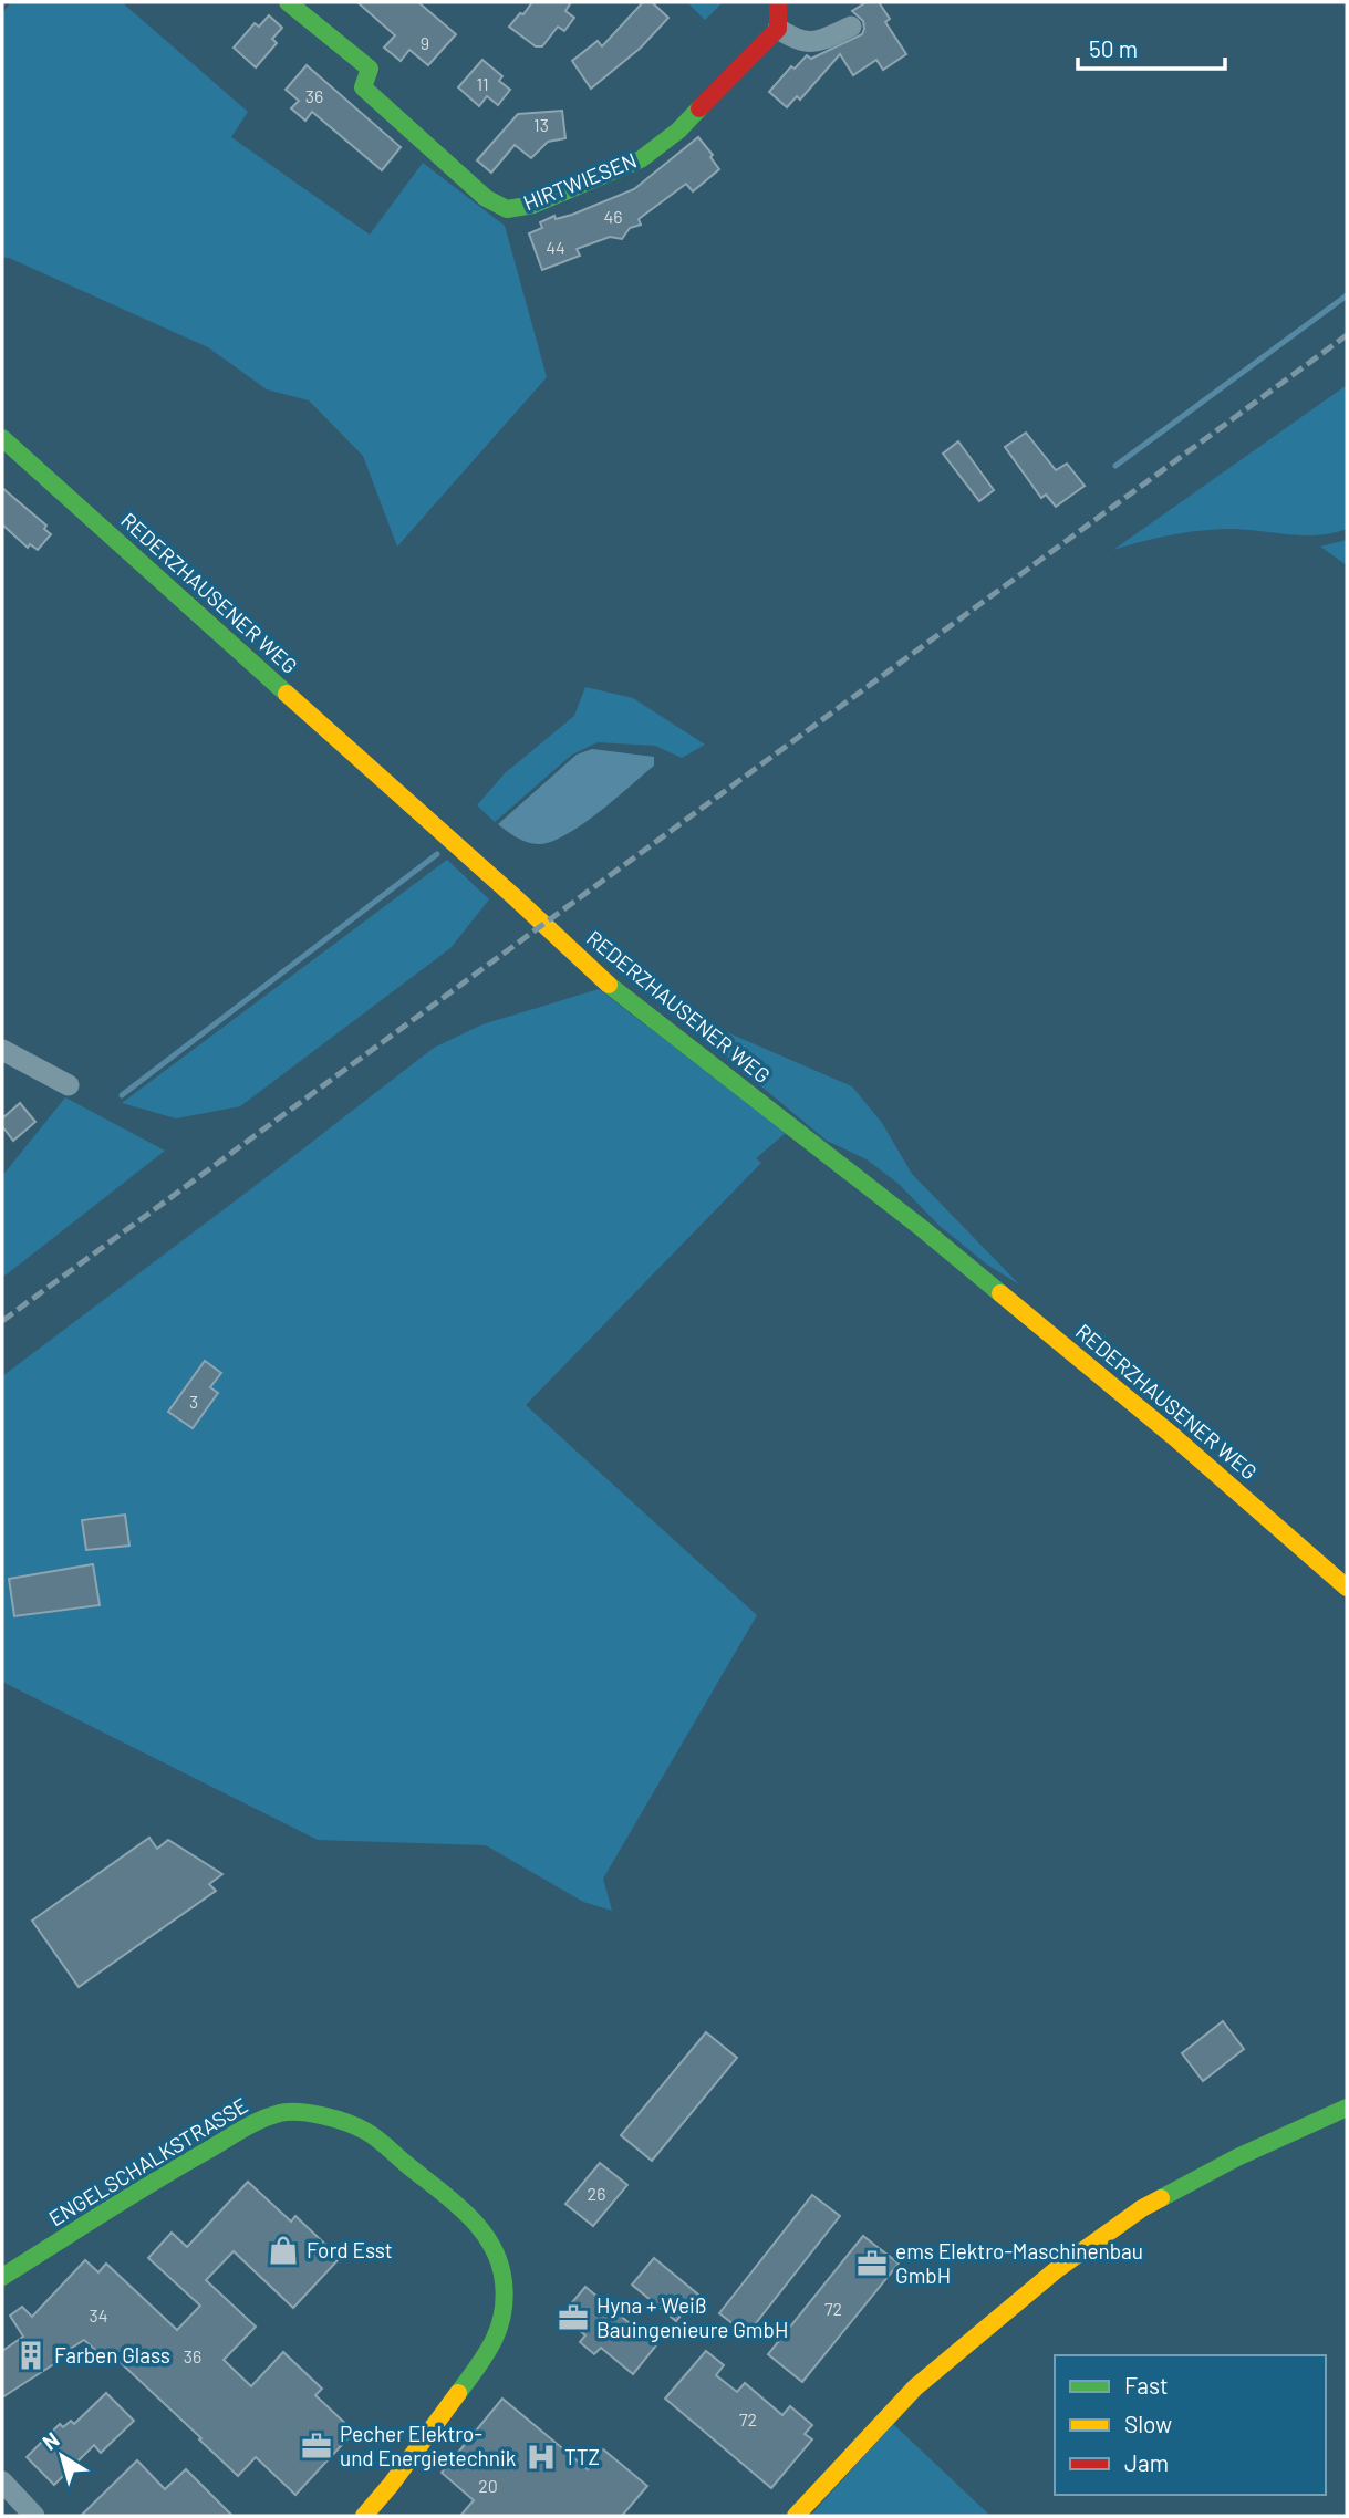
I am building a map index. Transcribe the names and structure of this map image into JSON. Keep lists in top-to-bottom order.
{
  "streets": {
    "street": ["HIRTWIESEN", "REDERZHAUSENER WEG", "ENGELSCHALKSTRASSE"]
  },
  "places": {
    "shop": ["Ford Esst"],
    "office": ["ems Elektro-Maschinenbau GmbH", "Hyna + Weiß Bauingenieure GmbH", "Pecher Elektro- und Energietechnik"],
    "building": ["Farben Glass"],
    "hospital": ["TTZ"]
  },
  "house_numbers": [
    "9",
    "11",
    "36",
    "13",
    "46",
    "44",
    "3",
    "26",
    "72",
    "34",
    "36",
    "72",
    "20"
  ],
  "legend": ["Fast", "Slow", "Jam"],
  "scale_bar": "50 m",
  "north": "top left"
}
